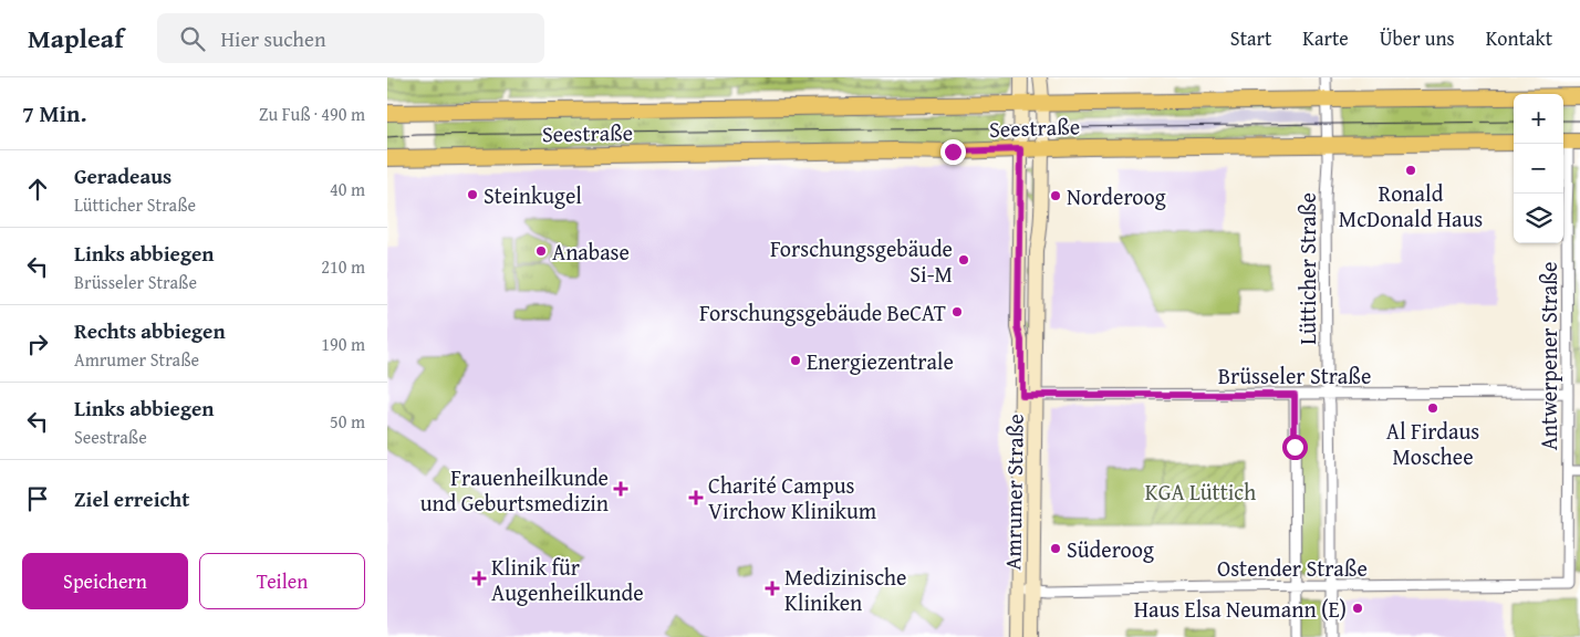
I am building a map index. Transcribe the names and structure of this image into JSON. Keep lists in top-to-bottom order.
{
  "streets": {
    "main road": ["Seestraße", "Amrumer Straße"],
    "street": [
      "Lütticher Straße",
      "Antwerpener Straße",
      "Brüsseler Straße",
      "Ostender Straße"
    ]
  },
  "crossings": [
    ["Seestraße", "Lütticher Straße"],
    ["Seestraße", "Amrumer Straße"],
    ["Lütticher Straße", "Brüsseler Straße"],
    ["Lütticher Straße", "Ostender Straße"],
    ["Antwerpener Straße", "Brüsseler Straße"],
    ["Antwerpener Straße", "Ostender Straße"],
    ["Brüsseler Straße", "Amrumer Straße"],
    ["Amrumer Straße", "Ostender Straße"]
  ],
  "parks": ["KGA Lüttich"],
  "places": {
    "other": [
      "Ronald McDonald Haus",
      "Steinkugel",
      "Norderoog",
      "Anabase",
      "Forschungsgebäude Si-M",
      "Forschungsgebäude BeCAT",
      "Energiezentrale",
      "Al Firdaus Moschee",
      "Süderoog",
      "Haus Elsa Neumann (E)"
    ],
    "health": [
      "Frauenheilkunde und Geburtsmedizin",
      "Charité Campus Virchow Klinikum",
      "Klinik für Augenheilkunde",
      "Medizinische Kliniken"
    ]
  },
  "page": {
    "header": "Mapleaf",
    "search": "Hier suchen",
    "nav": [
      "Start",
      "Karte",
      "Über uns",
      "Kontakt"
    ],
    "heading": ["7 Min.", "Zu Fuß · 490 m"],
    "map_buttons": ["+", "−"],
    "list": [
      ["Geradeaus", "Lütticher Straße", "40 m"],
      ["Links abbiegen", "Brüsseler Straße", "210 m"],
      ["Rechts abbiegen", "Amrumer Straße", "190 m"],
      ["Links abbiegen", "Seestraße", "50 m"],
      "Ziel erreicht"
    ],
    "buttons": ["Speichern", "Teilen"]
  }
}
